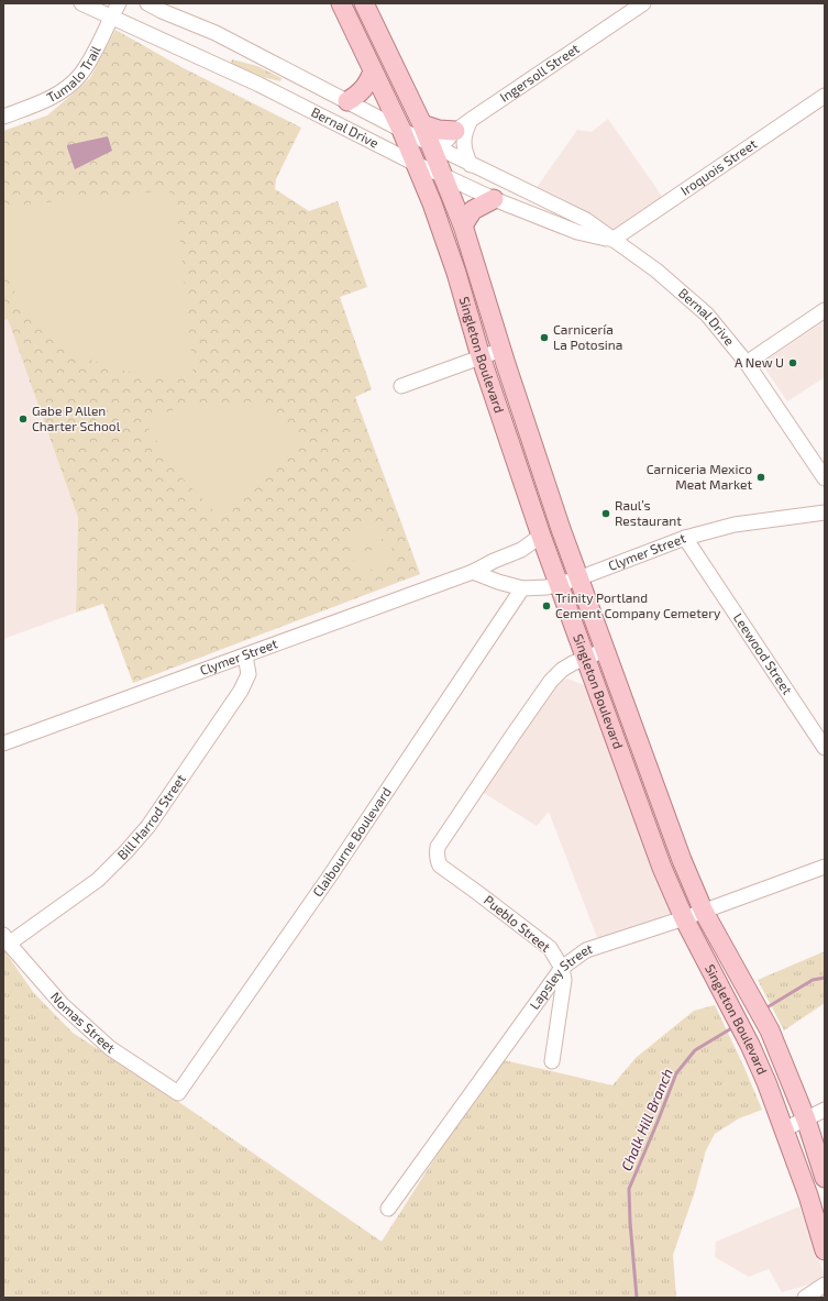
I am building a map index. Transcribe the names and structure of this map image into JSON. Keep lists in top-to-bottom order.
{
  "streets": {
    "main road": ["Singleton Boulevard"],
    "street": [
      "Tumalo Trail",
      "Ingersoll Street",
      "Bernal Drive",
      "Iroquois Street",
      "Clymer Street",
      "Leewood Street",
      "Bill Harrod Street",
      "Claibourne Boulevard",
      "Pueblo Street",
      "Lapsley Street",
      "Nomas Street"
    ]
  },
  "crossings": [
    ["Tumalo Trail", "Bernal Drive"],
    ["Ingersoll Street", "Bernal Drive"],
    ["Ingersoll Street", "Singleton Boulevard"],
    ["Bernal Drive", "Iroquois Street"],
    ["Bernal Drive", "Singleton Boulevard"],
    ["Singleton Boulevard", "Clymer Street"],
    ["Singleton Boulevard", "Pueblo Street"],
    ["Singleton Boulevard", "Lapsley Street"],
    ["Clymer Street", "Leewood Street"],
    ["Clymer Street", "Bill Harrod Street"],
    ["Clymer Street", "Claibourne Boulevard"],
    ["Bill Harrod Street", "Nomas Street"],
    ["Claibourne Boulevard", "Nomas Street"],
    ["Pueblo Street", "Lapsley Street"]
  ],
  "water": ["Chalk Hill Branch"],
  "places": [
    "Carnicería La Potosina",
    "A New U",
    "Gabe P Allen Charter School",
    "Carniceria Mexico Meat Market",
    "Raul’s Restaurant",
    "Trinity Portland Cement Company Cemetery"
  ]
}
